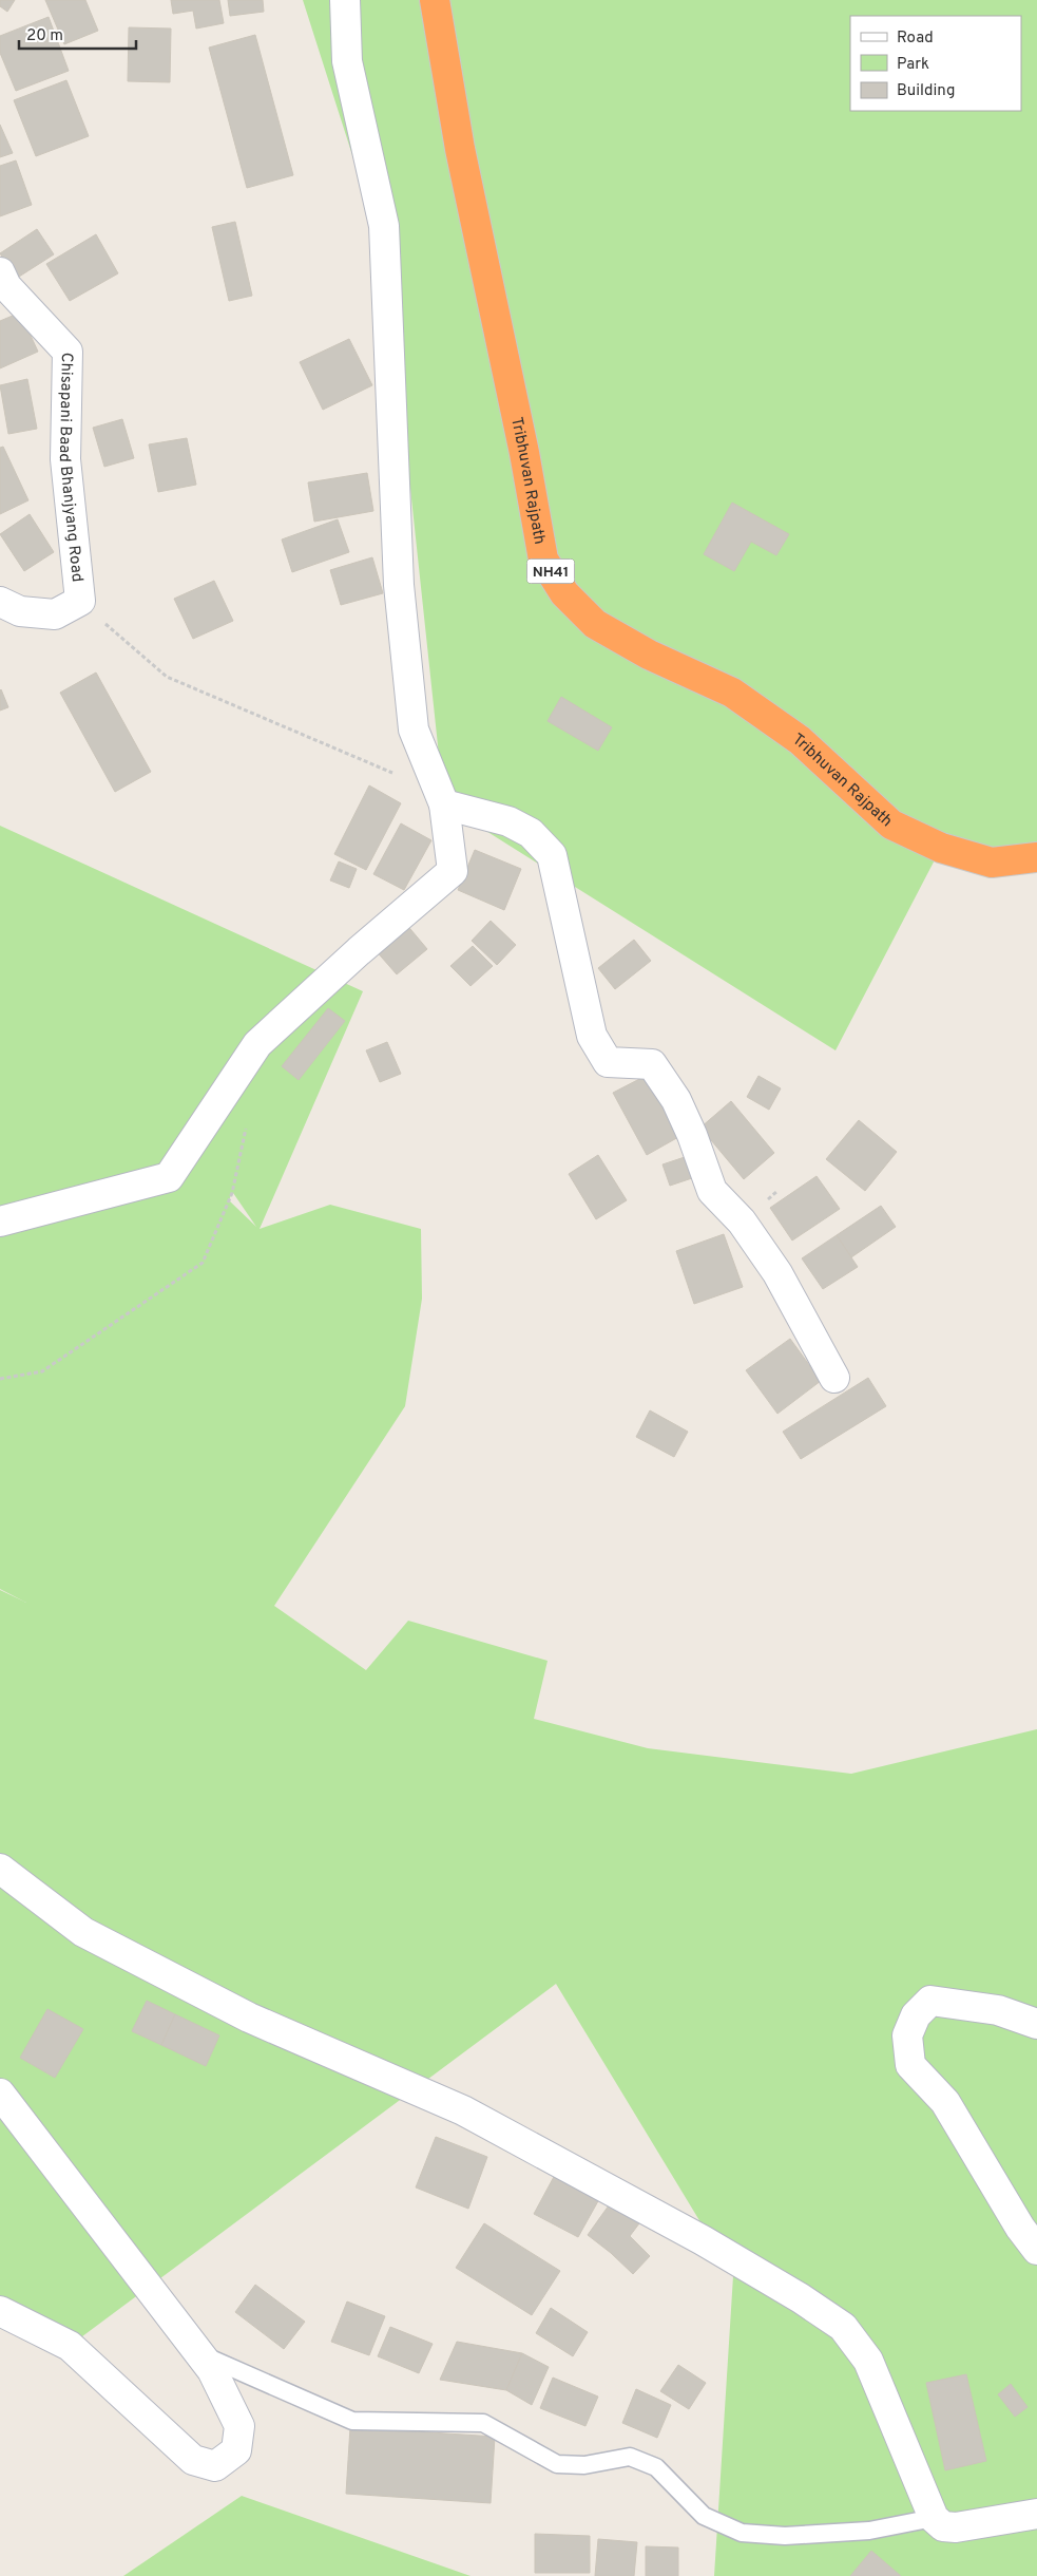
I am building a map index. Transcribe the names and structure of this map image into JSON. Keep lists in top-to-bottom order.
{
  "streets": {
    "highway": ["Tribhuvan Rajpath", "NH41"],
    "street": ["Chisapani Baad Bhanjyang Road"]
  },
  "legend": ["Road", "Park", "Building"],
  "scale_bar": "20 m"
}
